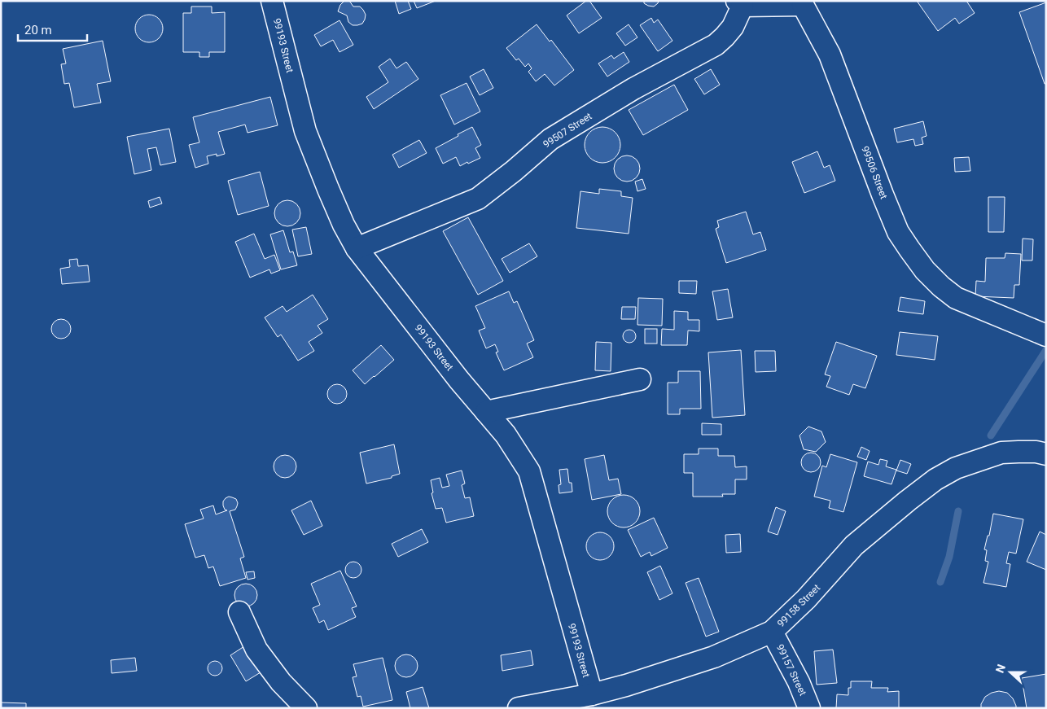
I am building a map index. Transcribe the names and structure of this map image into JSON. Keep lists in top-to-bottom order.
{
  "streets": {
    "street": [
      "99193 Street",
      "99507 Street",
      "99506 Street",
      "99158 Street",
      "99157 Street"
    ]
  },
  "crossings": [
    ["99193 Street", "99507 Street"],
    ["99193 Street", "99158 Street"],
    ["99507 Street", "99506 Street"],
    ["99158 Street", "99157 Street"]
  ],
  "scale_bar": "20 m",
  "north": "left"
}
